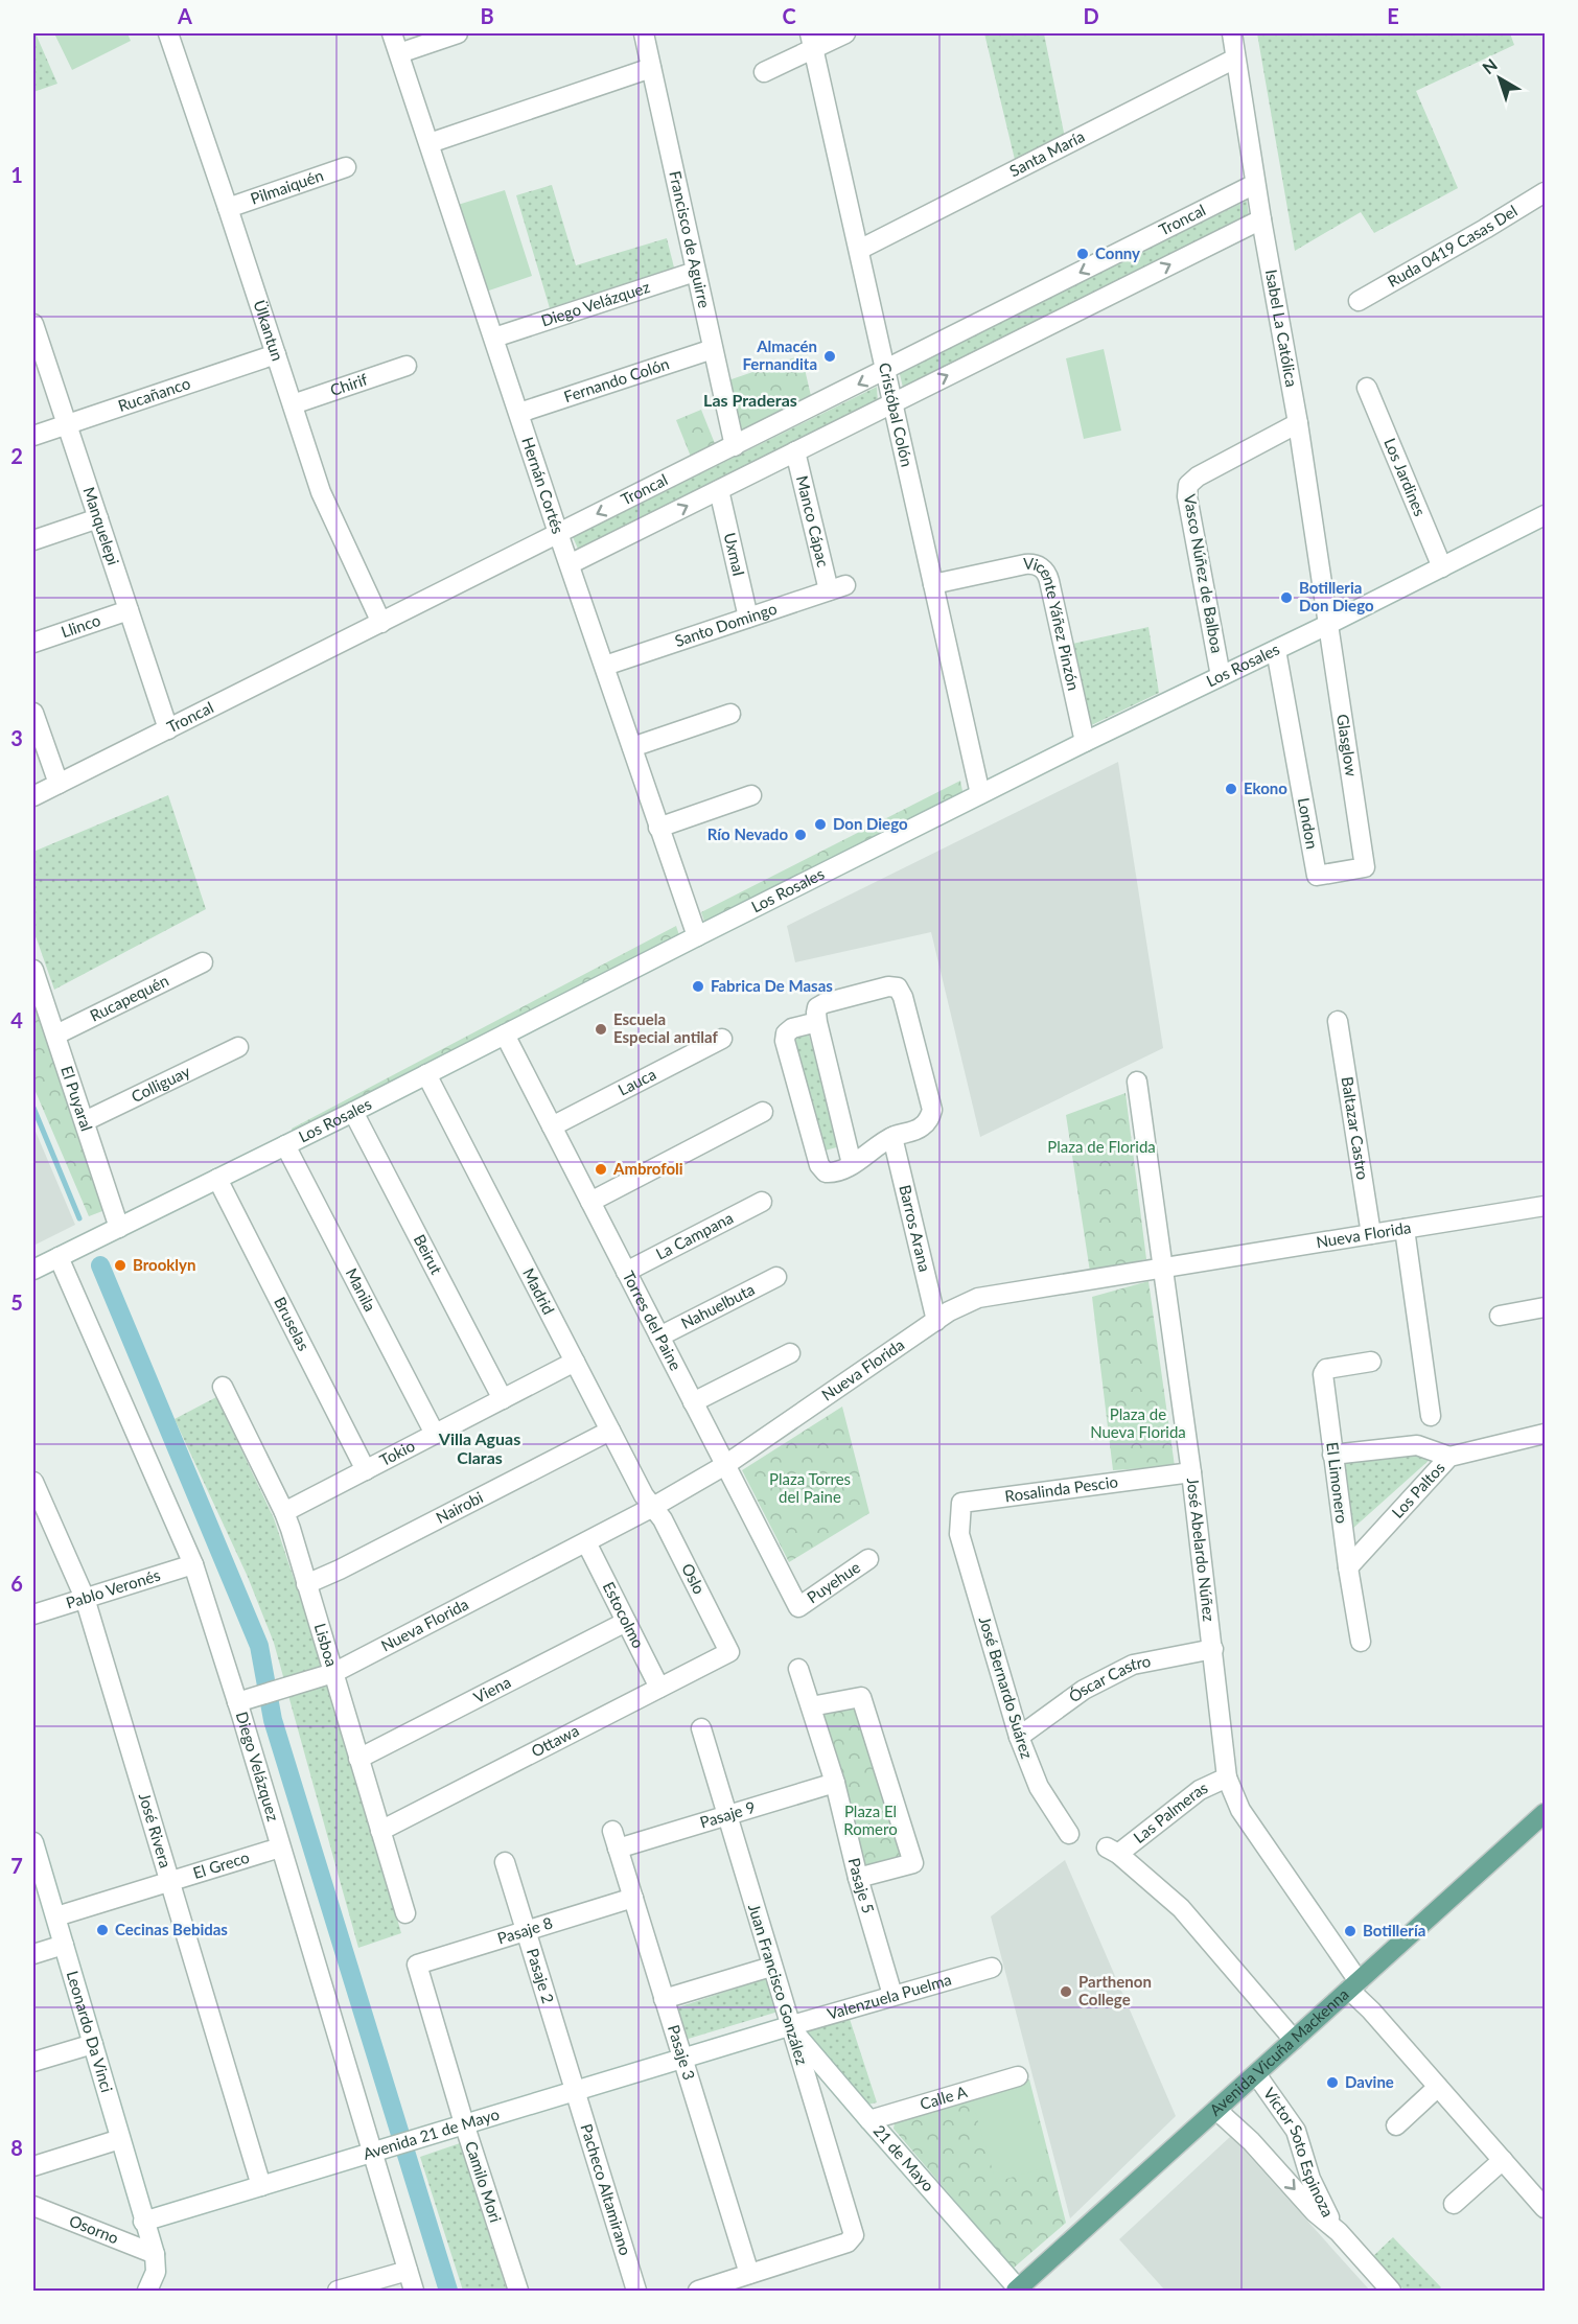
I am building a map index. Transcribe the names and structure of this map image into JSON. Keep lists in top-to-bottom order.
{
  "streets": {
    "main road": ["Avenida Vicuña Mackenna"],
    "street": [
      "Santa María",
      "Pilmaiquén",
      "Troncal",
      "Francisco de Aguirre",
      "Ruda 0419 Casas Del",
      "Diego Velázquez",
      "Isabel La Católica",
      "Ülkantun",
      "Fernando Colón",
      "Chirif",
      "Rucañanco",
      "Cristóbal Colón",
      "Los Jardines",
      "Hernán Cortés",
      "Manco Cápac",
      "Manquelepi",
      "Uxmal",
      "Vasco Núñez de Balboa",
      "Santo Domingo",
      "Llinco",
      "Vicente Yáñez Pinzón",
      "Los Rosales",
      "Glasglow",
      "London",
      "Rucapequén",
      "Lauca",
      "Colliguay",
      "El Puyaral",
      "Baltazar Castro",
      "Barros Arana",
      "La Campana",
      "Nueva Florida",
      "Beirut",
      "Manila",
      "Madrid",
      "Nahuelbuta",
      "Torres del Paine",
      "Bruselas",
      "Tokio",
      "El Limonero",
      "Rosalinda Pescio",
      "Los Paltos",
      "Nairobi",
      "José Abelardo Núñez",
      "Oslo",
      "Puyehue",
      "Pablo Veronés",
      "Estocolmo",
      "Lisboa",
      "Óscar Castro",
      "José Bernardo Suárez",
      "Viena",
      "Ottawa",
      "Las Palmeras",
      "Pasaje 9",
      "José Rivera",
      "El Greco",
      "Pasaje 5",
      "Pasaje 8",
      "Pasaje 2",
      "Juan Francisco González",
      "Valenzuela Puelma",
      "Leonardo Da Vinci",
      "Pasaje 3",
      "Calle A",
      "Avenida 21 de Mayo",
      "Víctor Soto Espinoza",
      "21 de Mayo",
      "Camilo Mori",
      "Pacheco Altamirano",
      "Osorno"
    ]
  },
  "crossings": [
    ["Santa María", "Isabel La Católica"],
    ["Santa María", "Cristóbal Colón"],
    ["Pilmaiquén", "Ülkantun"],
    ["Troncal", "Francisco de Aguirre"],
    ["Troncal", "Isabel La Católica"],
    ["Troncal", "Ülkantun"],
    ["Troncal", "Cristóbal Colón"],
    ["Troncal", "Hernán Cortés"],
    ["Troncal", "Manco Cápac"],
    ["Troncal", "Manquelepi"],
    ["Troncal", "Uxmal"],
    ["Francisco de Aguirre", "Diego Velázquez"],
    ["Francisco de Aguirre", "Fernando Colón"],
    ["Diego Velázquez", "Hernán Cortés"],
    ["Diego Velázquez", "Los Rosales"],
    ["Diego Velázquez", "Nueva Florida"],
    ["Diego Velázquez", "Pablo Veronés"],
    ["Diego Velázquez", "El Greco"],
    ["Diego Velázquez", "Avenida 21 de Mayo"],
    ["Isabel La Católica", "Vasco Núñez de Balboa"],
    ["Isabel La Católica", "Los Rosales"],
    ["Isabel La Católica", "Glasglow"],
    ["Ülkantun", "Chirif"],
    ["Ülkantun", "Rucañanco"],
    ["Fernando Colón", "Hernán Cortés"],
    ["Rucañanco", "Manquelepi"],
    ["Cristóbal Colón", "Vicente Yáñez Pinzón"],
    ["Cristóbal Colón", "Los Rosales"],
    ["Los Jardines", "Los Rosales"],
    ["Hernán Cortés", "Santo Domingo"],
    ["Hernán Cortés", "Los Rosales"],
    ["Manco Cápac", "Santo Domingo"],
    ["Manquelepi", "Llinco"],
    ["Uxmal", "Santo Domingo"],
    ["Vasco Núñez de Balboa", "Los Rosales"],
    ["Vicente Yáñez Pinzón", "Los Rosales"],
    ["Los Rosales", "Glasglow"],
    ["Los Rosales", "London"],
    ["Los Rosales", "El Puyaral"],
    ["Los Rosales", "Beirut"],
    ["Los Rosales", "Manila"],
    ["Los Rosales", "Madrid"],
    ["Los Rosales", "Torres del Paine"],
    ["Los Rosales", "Bruselas"],
    ["Glasglow", "London"],
    ["Rucapequén", "El Puyaral"],
    ["Lauca", "Torres del Paine"],
    ["Colliguay", "El Puyaral"],
    ["Baltazar Castro", "Nueva Florida"],
    ["Barros Arana", "Nueva Florida"],
    ["La Campana", "Torres del Paine"],
    ["Nueva Florida", "Madrid"],
    ["Nueva Florida", "Torres del Paine"],
    ["Nueva Florida", "José Abelardo Núñez"],
    ["Nueva Florida", "Oslo"],
    ["Nueva Florida", "Estocolmo"],
    ["Nueva Florida", "Lisboa"],
    ["Beirut", "Tokio"],
    ["Manila", "Tokio"],
    ["Madrid", "Tokio"],
    ["Madrid", "Nairobi"],
    ["Madrid", "Oslo"],
    ["Nahuelbuta", "Torres del Paine"],
    ["Torres del Paine", "Puyehue"],
    ["Bruselas", "Tokio"],
    ["Tokio", "Lisboa"],
    ["El Limonero", "Los Paltos"],
    ["Rosalinda Pescio", "José Abelardo Núñez"],
    ["Rosalinda Pescio", "José Bernardo Suárez"],
    ["Nairobi", "Lisboa"],
    ["José Abelardo Núñez", "Óscar Castro"],
    ["José Abelardo Núñez", "Las Palmeras"],
    ["José Abelardo Núñez", "Avenida Vicuña Mackenna"],
    ["Oslo", "Ottawa"],
    ["Pablo Veronés", "José Rivera"],
    ["Estocolmo", "Viena"],
    ["Estocolmo", "Ottawa"],
    ["Lisboa", "Viena"],
    ["Lisboa", "Ottawa"],
    ["Óscar Castro", "José Bernardo Suárez"],
    ["Las Palmeras", "Avenida Vicuña Mackenna"],
    ["Pasaje 9", "Pasaje 5"],
    ["Pasaje 9", "Juan Francisco González"],
    ["Pasaje 9", "Pasaje 3"],
    ["José Rivera", "El Greco"],
    ["José Rivera", "Avenida 21 de Mayo"],
    ["El Greco", "Leonardo Da Vinci"],
    ["Pasaje 5", "Valenzuela Puelma"],
    ["Pasaje 8", "Pasaje 2"],
    ["Pasaje 8", "Pasaje 3"],
    ["Pasaje 8", "Camilo Mori"],
    ["Pasaje 2", "Avenida 21 de Mayo"],
    ["Pasaje 2", "Pacheco Altamirano"],
    ["Juan Francisco González", "Valenzuela Puelma"],
    ["Juan Francisco González", "Pasaje 3"],
    ["Juan Francisco González", "Avenida 21 de Mayo"],
    ["Juan Francisco González", "21 de Mayo"],
    ["Valenzuela Puelma", "Avenida 21 de Mayo"],
    ["Valenzuela Puelma", "21 de Mayo"],
    ["Leonardo Da Vinci", "Avenida 21 de Mayo"],
    ["Pasaje 3", "Avenida 21 de Mayo"],
    ["Avenida Vicuña Mackenna", "Víctor Soto Espinoza"],
    ["Avenida Vicuña Mackenna", "21 de Mayo"],
    ["Calle A", "21 de Mayo"],
    ["Avenida 21 de Mayo", "21 de Mayo"],
    ["Avenida 21 de Mayo", "Camilo Mori"],
    ["Avenida 21 de Mayo", "Pacheco Altamirano"]
  ],
  "districts": ["Las Praderas", "Villa Aguas Claras"],
  "parks": [
    "Plaza de Florida",
    "Plaza de Nueva Florida",
    "Plaza Torres del Paine",
    "Plaza El Romero"
  ],
  "places": [
    "Conny",
    "Almacén Fernandita",
    "Botilleria Don Diego",
    "Ekono",
    "Don Diego",
    "Río Nevado",
    "Fabrica De Masas",
    "Escuela Especial antilaf",
    "Ambrofoli",
    "Brooklyn",
    "Cecinas Bebidas",
    "Botillería",
    "Parthenon College",
    "Davine"
  ],
  "north": "top left",
  "grid": {
    "columns": [
      "A",
      "B",
      "C",
      "D",
      "E"
    ],
    "rows": [
      "1",
      "2",
      "3",
      "4",
      "5",
      "6",
      "7",
      "8"
    ]
  }
}
